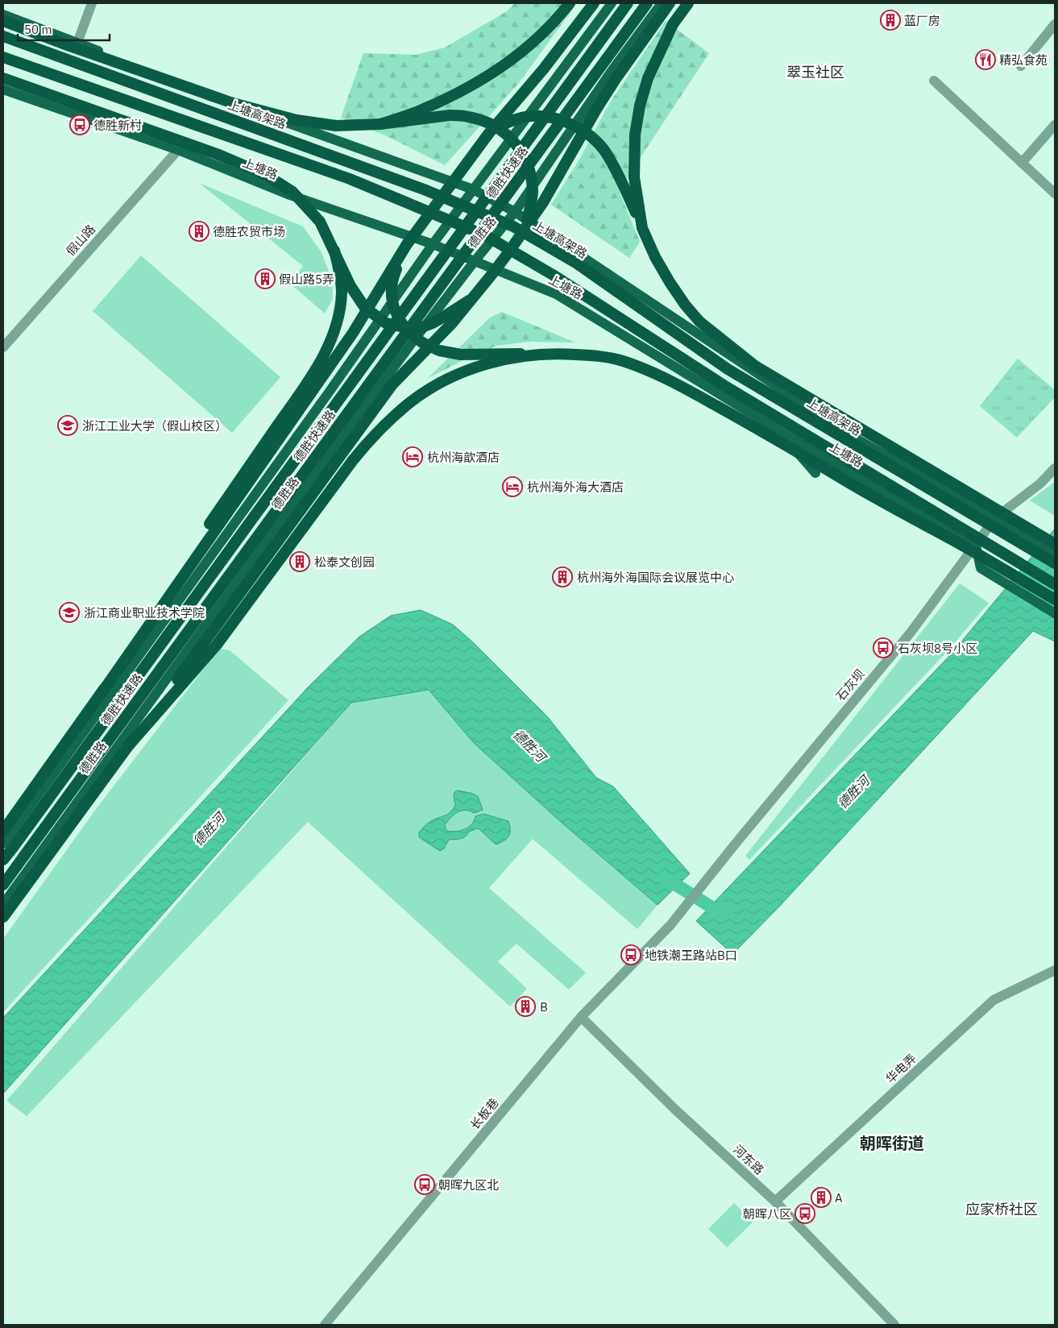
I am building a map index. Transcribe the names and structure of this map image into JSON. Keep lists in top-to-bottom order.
{
  "streets": {
    "highway": ["上塘高架路", "德胜快速路"],
    "main road": ["上塘路", "德胜路"],
    "street": [
      "假山路",
      "石灰坝",
      "华电弄",
      "长板巷",
      "河东路"
    ]
  },
  "crossings": [
    ["上塘路", "德胜路"],
    ["上塘路", "假山路"],
    ["上塘路", "石灰坝"],
    ["石灰坝", "长板巷"],
    ["华电弄", "河东路"],
    ["长板巷", "河东路"]
  ],
  "districts": ["翠玉社区", "朝晖街道", "应家桥社区"],
  "water": ["德胜河"],
  "places": {
    "building": [
      "蓝厂房",
      "德胜农贸市场",
      "假山路5弄",
      "松泰文创园",
      "杭州海外海国际会议展览中心",
      "B",
      "A"
    ],
    "restaurant": ["精弘食苑"],
    "bus stop": [
      "德胜新村",
      "石灰坝8号小区",
      "地铁潮王路站B口",
      "朝晖九区北",
      "朝晖八区"
    ],
    "school or university": ["浙江工业大学（假山校区）", "浙江商业职业技术学院"],
    "hotel": ["杭州海歆酒店", "杭州海外海大酒店"]
  },
  "scale_bar": "50 m"
}
